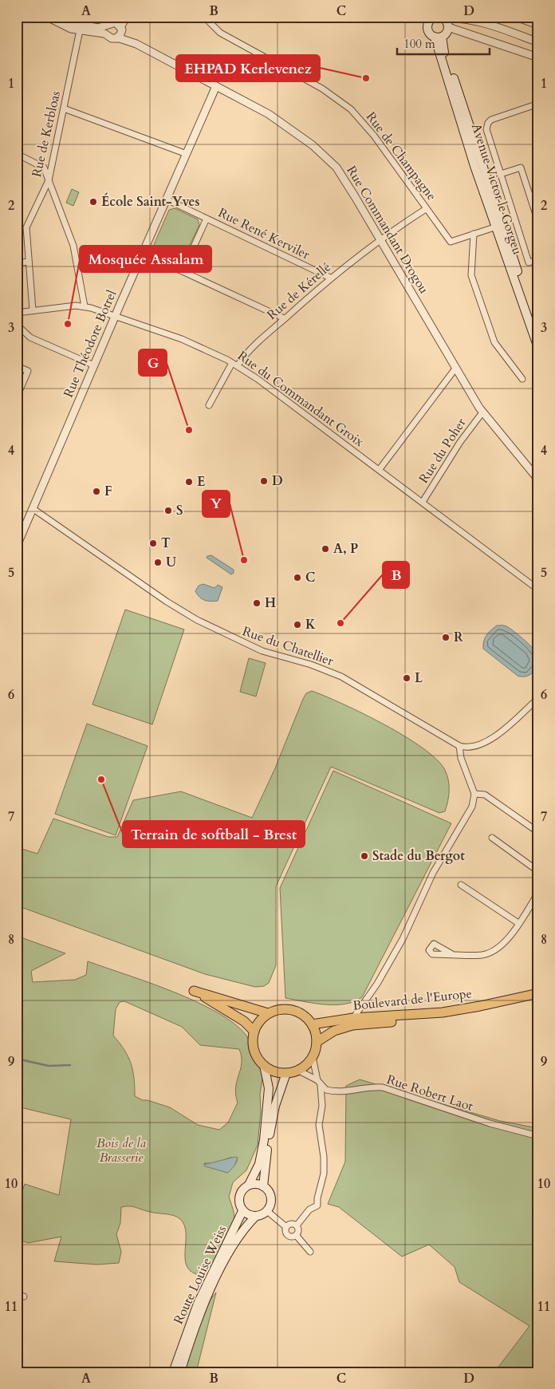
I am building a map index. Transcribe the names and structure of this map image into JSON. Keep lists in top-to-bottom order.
{
  "streets": {
    "main road": ["Avenue Victor le Gorgeu", "Boulevard de l'Europe", "Route Louise Weiss"],
    "street": [
      "Rue de Kerbloas",
      "Rue de Champagne",
      "Rue Commandant Drogou",
      "Rue René Kerviler",
      "Rue de Kérellé",
      "Rue Théodore Botrel",
      "Rue du Commandant Groix",
      "Rue du Poher",
      "Rue du Chatellier",
      "Rue Robert Laot"
    ]
  },
  "crossings": [
    ["Rue de Kerbloas", "Rue du Commandant Groix"],
    ["Rue de Champagne", "Avenue Victor le Gorgeu"],
    ["Rue de Champagne", "Rue de Kérellé"],
    ["Rue Commandant Drogou", "Rue de Kérellé"],
    ["Rue Commandant Drogou", "Rue Théodore Botrel"],
    ["Rue Commandant Drogou", "Rue du Poher"],
    ["Rue René Kerviler", "Rue de Kérellé"],
    ["Rue René Kerviler", "Rue Théodore Botrel"],
    ["Rue de Kérellé", "Rue du Commandant Groix"],
    ["Rue Théodore Botrel", "Rue du Commandant Groix"],
    ["Rue Théodore Botrel", "Rue du Chatellier"],
    ["Rue du Commandant Groix", "Rue du Poher"],
    ["Boulevard de l'Europe", "Rue Robert Laot"]
  ],
  "parks": ["Bois de la Brasserie"],
  "places": [
    "EHPAD Kerlevenez",
    "École Saint-Yves",
    "Mosquée Assalam",
    "G",
    "D",
    "E",
    "F",
    "S",
    "T",
    "A, P",
    "Y",
    "U",
    "C",
    "H",
    "B",
    "K",
    "R",
    "L",
    "Terrain de softball - Brest",
    "Stade du Bergot"
  ],
  "scale_bar": "100 m",
  "grid": {
    "columns": [
      "A",
      "B",
      "C",
      "D"
    ],
    "rows": [
      "1",
      "2",
      "3",
      "4",
      "5",
      "6",
      "7",
      "8",
      "9",
      "10",
      "11"
    ]
  }
}
